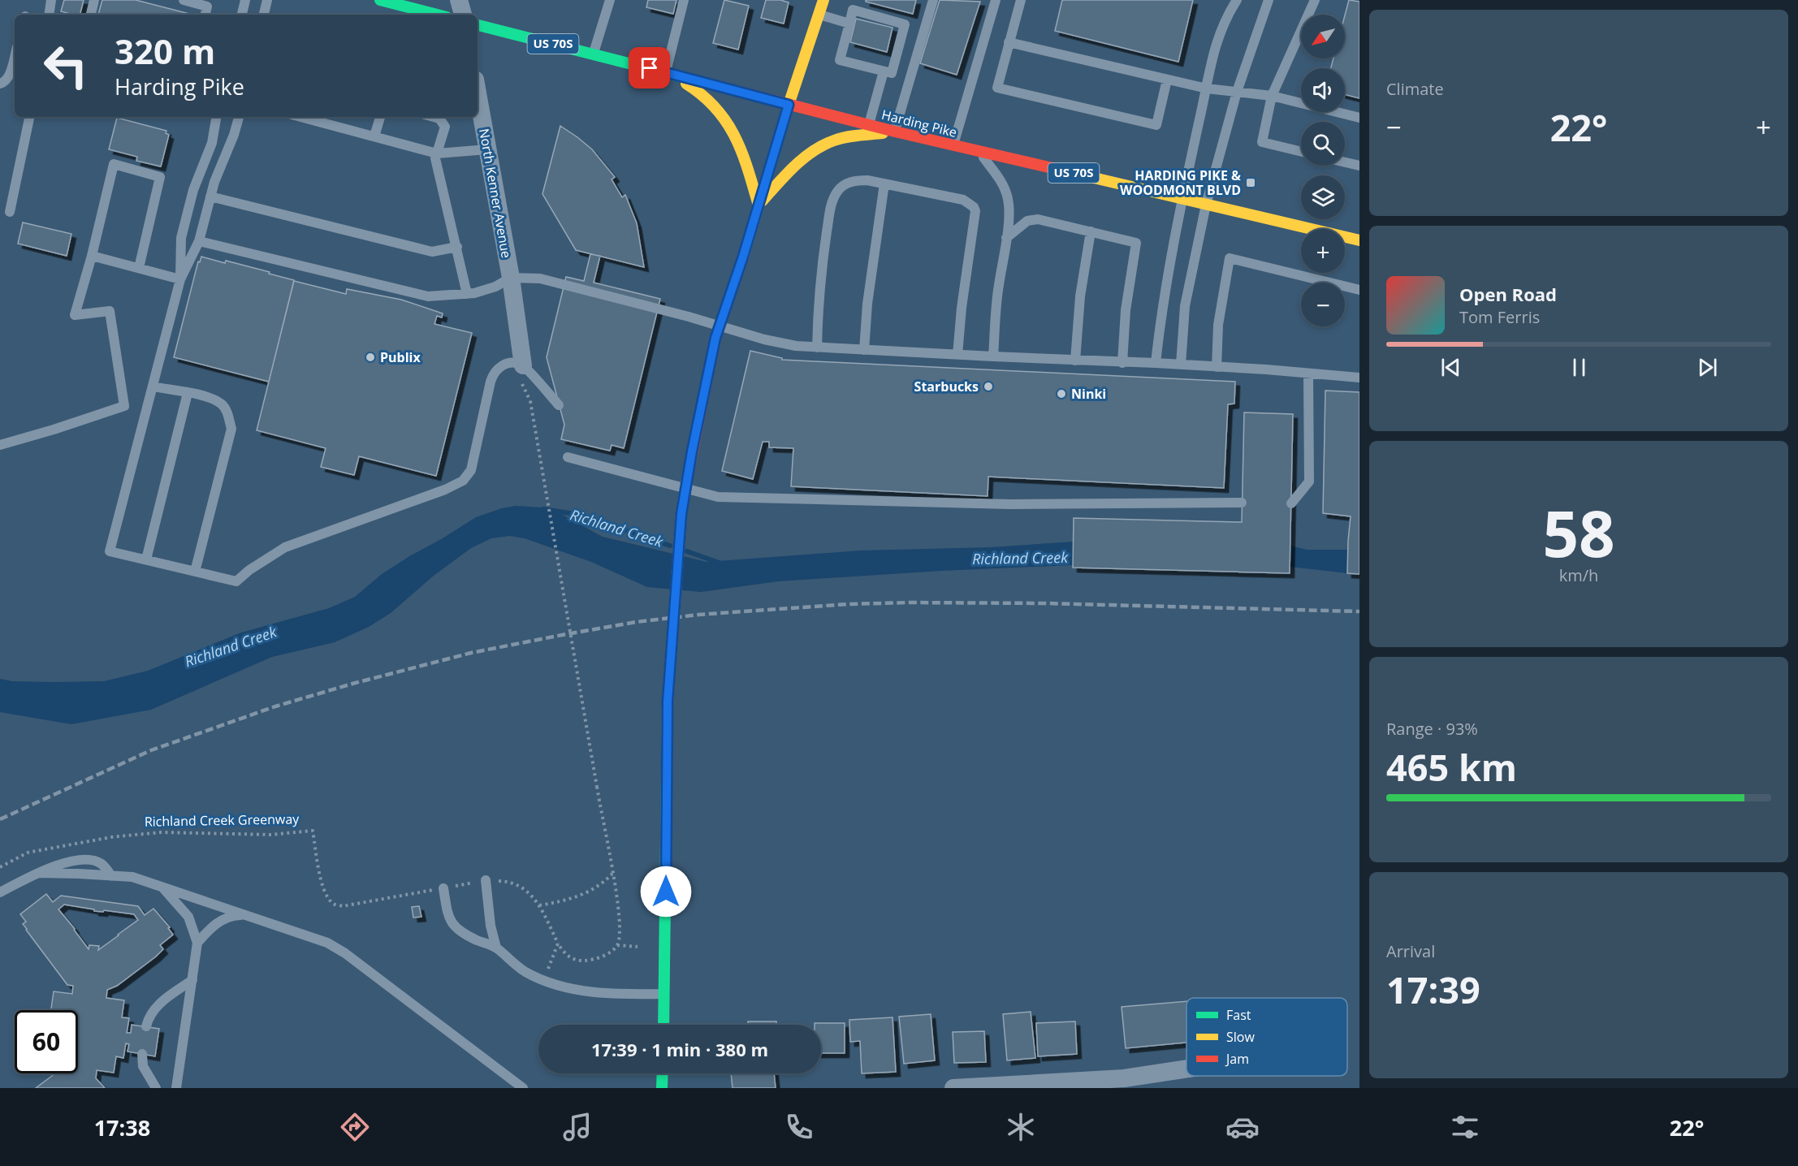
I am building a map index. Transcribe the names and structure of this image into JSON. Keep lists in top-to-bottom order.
{
  "streets": {
    "main road": ["US 70S", "Harding Pike"],
    "street": ["North Kenner Avenue"],
    "path": ["Richland Creek Greenway"]
  },
  "water": ["Richland Creek"],
  "places": {
    "transit": ["HARDING PIKE & WOODMONT BLVD"],
    "other": ["Publix", "Starbucks", "Ninki"]
  },
  "legend": ["Fast", "Slow", "Jam"],
  "north": "bottom left",
  "page": {
    "tile": [
      "Climate",
      ["58", "km/h"],
      ["Range · 93%", "465 km"],
      ["Arrival", "17:39"]
    ],
    "map_buttons": ["+", "−"],
    "turn": ["320 m", "Harding Pike"],
    "heat": ["−", "22°", "+"],
    "song": ["Open Road", "Tom Ferris"],
    "limit": "60",
    "trip": "17:39 · 1 min · 380 m",
    "tabs": ["17:38", "22°"]
  }
}
